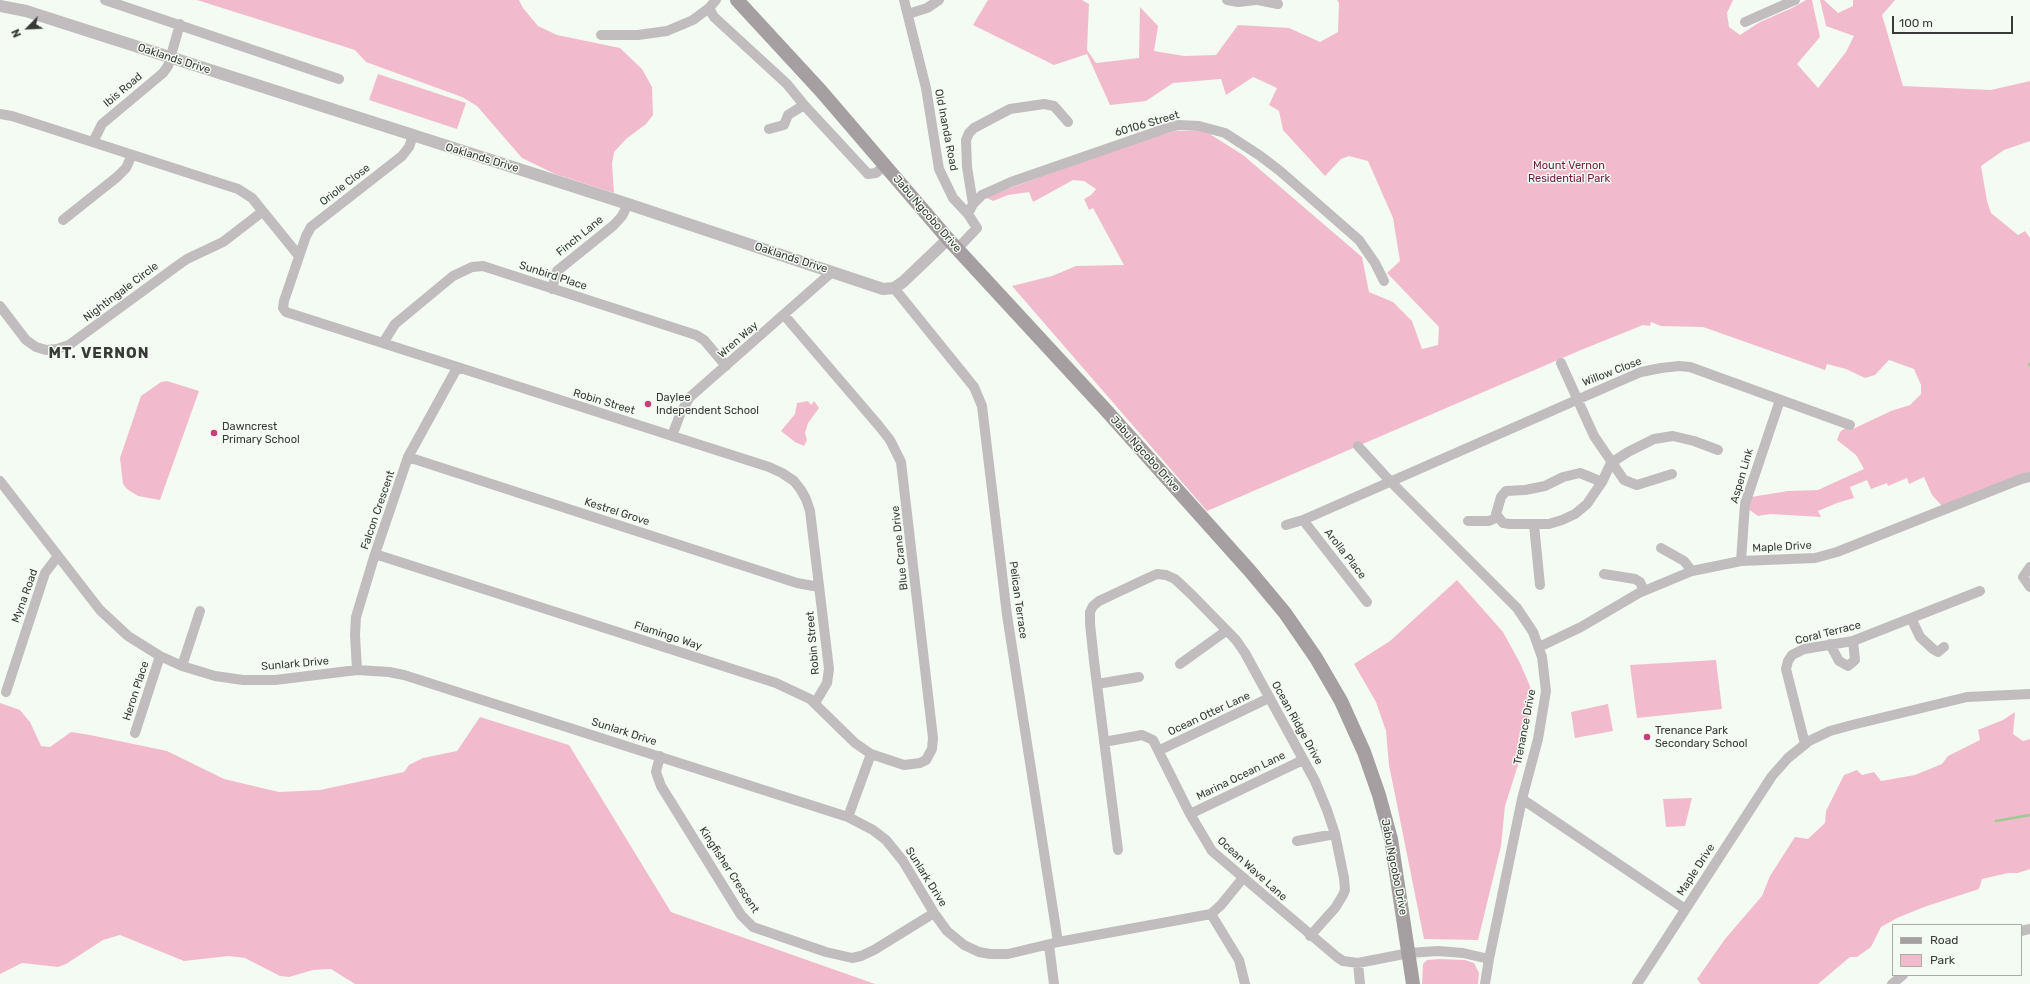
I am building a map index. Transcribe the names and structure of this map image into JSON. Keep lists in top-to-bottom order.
{
  "streets": {
    "main road": ["Jabu Ngcobo Drive"],
    "street": [
      "Oaklands Drive",
      "Ibis Road",
      "60106 Street",
      "Old Inanda Road",
      "Oriole Close",
      "Finch Lane",
      "Sunbird Place",
      "Nightingale Circle",
      "Wren Way",
      "Willow Close",
      "Robin Street",
      "Aspen Link",
      "Falcon Crescent",
      "Kestrel Grove",
      "Maple Drive",
      "Blue Crane Drive",
      "Arolla Place",
      "Myna Road",
      "Pelican Terrace",
      "Coral Terrace",
      "Flamingo Way",
      "Sunlark Drive",
      "Heron Place",
      "Ocean Otter Lane",
      "Ocean Ridge Drive",
      "Trenance Drive",
      "Marina Ocean Lane",
      "Ocean Wave Lane",
      "Kingfisher Crescent"
    ]
  },
  "crossings": [
    ["Oaklands Drive", "Ibis Road"],
    ["Oaklands Drive", "Oriole Close"],
    ["Oaklands Drive", "Finch Lane"],
    ["Oaklands Drive", "Wren Way"],
    ["Oaklands Drive", "Pelican Terrace"],
    ["60106 Street", "Old Inanda Road"],
    ["Old Inanda Road", "Jabu Ngcobo Drive"],
    ["Oriole Close", "Robin Street"],
    ["Jabu Ngcobo Drive", "Ocean Wave Lane"],
    ["Finch Lane", "Sunbird Place"],
    ["Sunbird Place", "Wren Way"],
    ["Sunbird Place", "Robin Street"],
    ["Wren Way", "Robin Street"],
    ["Wren Way", "Blue Crane Drive"],
    ["Willow Close", "Aspen Link"],
    ["Willow Close", "Trenance Drive"],
    ["Robin Street", "Falcon Crescent"],
    ["Robin Street", "Kestrel Grove"],
    ["Robin Street", "Flamingo Way"],
    ["Aspen Link", "Maple Drive"],
    ["Falcon Crescent", "Kestrel Grove"],
    ["Falcon Crescent", "Flamingo Way"],
    ["Falcon Crescent", "Sunlark Drive"],
    ["Maple Drive", "Coral Terrace"],
    ["Maple Drive", "Trenance Drive"],
    ["Blue Crane Drive", "Flamingo Way"],
    ["Myna Road", "Sunlark Drive"],
    ["Pelican Terrace", "Sunlark Drive"],
    ["Sunlark Drive", "Heron Place"],
    ["Sunlark Drive", "Kingfisher Crescent"],
    ["Ocean Otter Lane", "Ocean Ridge Drive"],
    ["Ocean Otter Lane", "Ocean Wave Lane"],
    ["Ocean Ridge Drive", "Marina Ocean Lane"],
    ["Ocean Ridge Drive", "Ocean Wave Lane"],
    ["Trenance Drive", "Ocean Wave Lane"],
    ["Marina Ocean Lane", "Ocean Wave Lane"]
  ],
  "districts": ["MT. VERNON"],
  "parks": ["Mount Vernon Residential Park"],
  "places": ["Daylee Independent School", "Dawncrest Primary School", "Trenance Park Secondary School"],
  "legend": ["Road", "Park"],
  "scale_bar": "100 m",
  "north": "bottom left"
}
